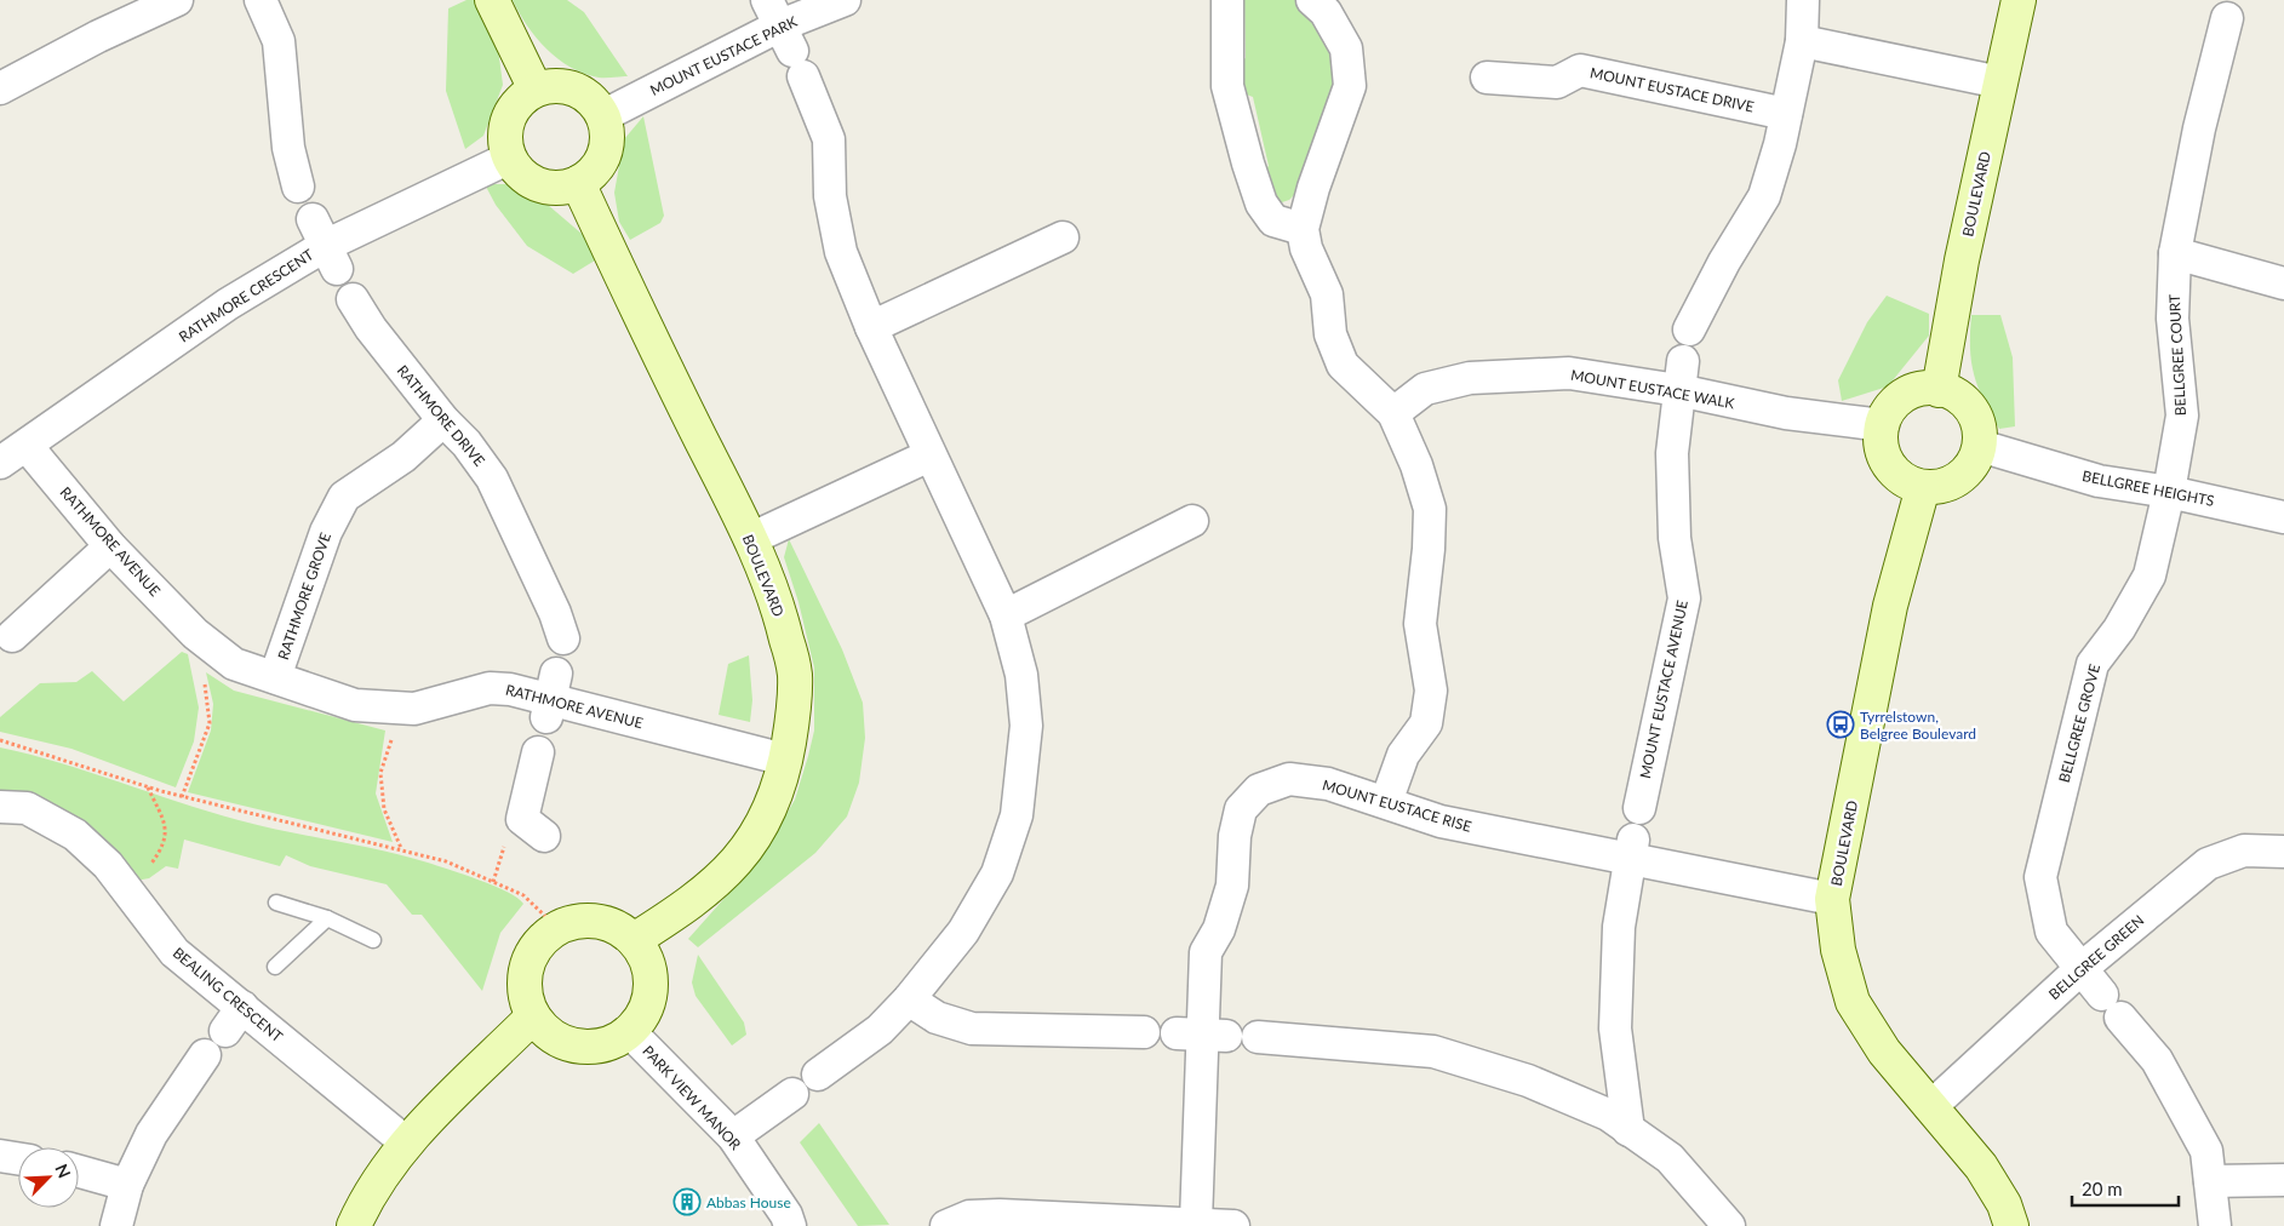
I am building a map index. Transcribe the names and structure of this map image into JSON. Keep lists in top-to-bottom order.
{
  "streets": {
    "street": [
      "MOUNT EUSTACE PARK",
      "MOUNT EUSTACE DRIVE",
      "BOULEVARD",
      "RATHMORE CRESCENT",
      "BELLGREE COURT",
      "MOUNT EUSTACE WALK",
      "RATHMORE DRIVE",
      "BELLGREE HEIGHTS",
      "RATHMORE AVENUE",
      "RATHMORE GROVE",
      "MOUNT EUSTACE AVENUE",
      "BELLGREE GROVE",
      "MOUNT EUSTACE RISE",
      "BELLGREE GREEN",
      "BEALING CRESCENT",
      "PARK VIEW MANOR"
    ]
  },
  "crossings": [
    ["MOUNT EUSTACE PARK", "BOULEVARD"],
    ["MOUNT EUSTACE PARK", "RATHMORE CRESCENT"],
    ["BOULEVARD", "RATHMORE CRESCENT"],
    ["BOULEVARD", "MOUNT EUSTACE WALK"],
    ["BOULEVARD", "BELLGREE HEIGHTS"],
    ["BOULEVARD", "RATHMORE AVENUE"],
    ["BOULEVARD", "MOUNT EUSTACE RISE"],
    ["BOULEVARD", "BELLGREE GREEN"],
    ["BOULEVARD", "PARK VIEW MANOR"],
    ["RATHMORE CRESCENT", "RATHMORE AVENUE"],
    ["BELLGREE COURT", "BELLGREE HEIGHTS"],
    ["BELLGREE COURT", "BELLGREE GROVE"],
    ["MOUNT EUSTACE WALK", "BELLGREE HEIGHTS"],
    ["MOUNT EUSTACE WALK", "MOUNT EUSTACE AVENUE"],
    ["RATHMORE DRIVE", "RATHMORE GROVE"],
    ["BELLGREE HEIGHTS", "BELLGREE GROVE"],
    ["RATHMORE AVENUE", "RATHMORE GROVE"],
    ["BELLGREE GROVE", "BELLGREE GREEN"]
  ],
  "places": {
    "bus stop": ["Tyrrelstown, Belgree Boulevard"],
    "building": ["Abbas House"]
  },
  "scale_bar": "20 m",
  "north": "top right"
}
